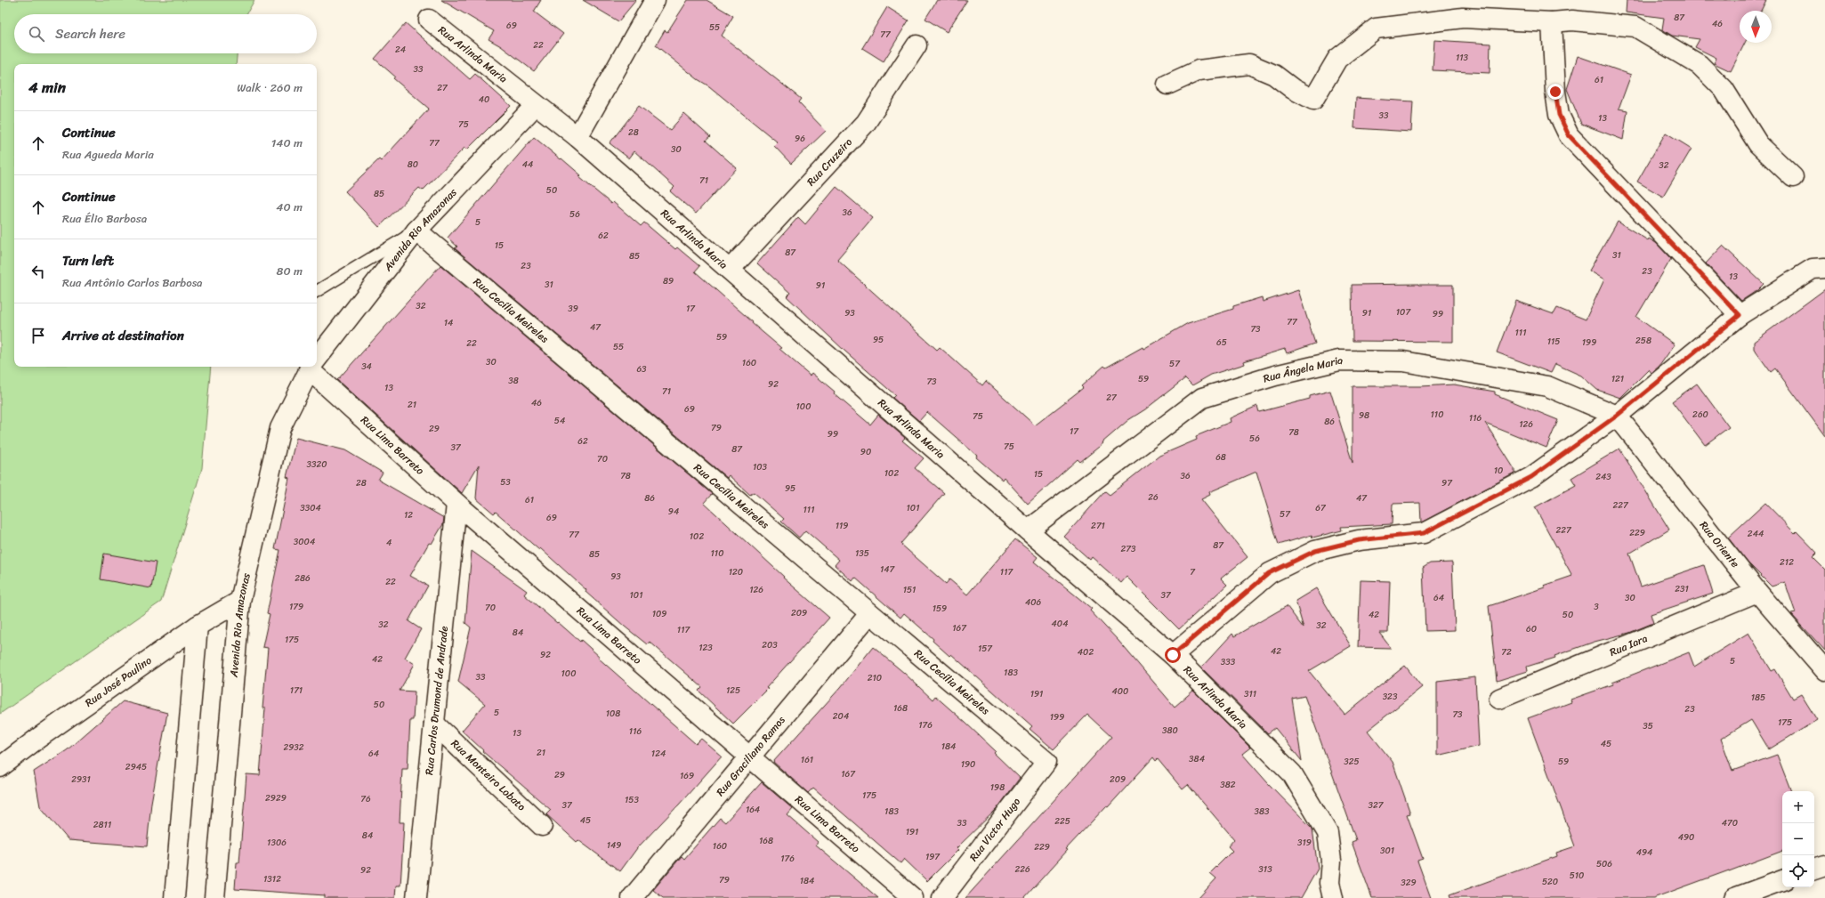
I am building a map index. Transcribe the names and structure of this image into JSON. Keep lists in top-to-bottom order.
{
  "streets": {
    "street": [
      "Rua Arlinda Maria",
      "Rua Cruzeiro",
      "Avenida Rio Amazonas",
      "Rua Cecília Meireles",
      "Rua Ângela Maria",
      "Rua Lima Barreto",
      "Rua Oriente",
      "Rua Iara",
      "Rua José Paulino",
      "Rua Carlos Drumond de Andrade",
      "Rua Graciliano Ramos",
      "Rua Monteiro Lobato",
      "Rua Victor Hugo"
    ]
  },
  "crossings": [
    ["Rua Arlinda Maria", "Rua Cruzeiro"],
    ["Rua Arlinda Maria", "Avenida Rio Amazonas"],
    ["Rua Arlinda Maria", "Rua Ângela Maria"],
    ["Avenida Rio Amazonas", "Rua Cecília Meireles"],
    ["Avenida Rio Amazonas", "Rua José Paulino"],
    ["Rua Cecília Meireles", "Rua Graciliano Ramos"],
    ["Rua Cecília Meireles", "Rua Victor Hugo"],
    ["Rua Ângela Maria", "Rua Oriente"],
    ["Rua Lima Barreto", "Rua Carlos Drumond de Andrade"],
    ["Rua Lima Barreto", "Rua Graciliano Ramos"],
    ["Rua Oriente", "Rua Iara"],
    ["Rua Carlos Drumond de Andrade", "Rua Monteiro Lobato"]
  ],
  "house_numbers": [
    "87",
    "46",
    "69",
    "55",
    "77",
    "22",
    "24",
    "113",
    "33",
    "61",
    "27",
    "40",
    "33",
    "13",
    "75",
    "28",
    "96",
    "77",
    "30",
    "80",
    "44",
    "32",
    "71",
    "50",
    "85",
    "36",
    "56",
    "5",
    "62",
    "15",
    "87",
    "31",
    "85",
    "23",
    "23",
    "13",
    "89",
    "31",
    "91",
    "32",
    "39",
    "17",
    "107",
    "93",
    "91",
    "99",
    "77",
    "14",
    "47",
    "73",
    "111",
    "59",
    "95",
    "258",
    "115",
    "65",
    "199",
    "22",
    "55",
    "30",
    "160",
    "57",
    "34",
    "63",
    "59",
    "121",
    "38",
    "73",
    "92",
    "13",
    "71",
    "27",
    "46",
    "21",
    "100",
    "69",
    "110",
    "260",
    "98",
    "75",
    "116",
    "54",
    "86",
    "126",
    "79",
    "29",
    "17",
    "78",
    "99",
    "56",
    "62",
    "75",
    "37",
    "87",
    "90",
    "68",
    "70",
    "3320",
    "103",
    "10",
    "102",
    "15",
    "78",
    "36",
    "243",
    "53",
    "28",
    "97",
    "95",
    "26",
    "86",
    "47",
    "61",
    "227",
    "3304",
    "101",
    "67",
    "111",
    "94",
    "57",
    "12",
    "69",
    "119",
    "271",
    "227",
    "229",
    "244",
    "77",
    "102",
    "3004",
    "4",
    "87",
    "273",
    "110",
    "135",
    "85",
    "212",
    "147",
    "120",
    "117",
    "7",
    "93",
    "286",
    "22",
    "231",
    "126",
    "151",
    "101",
    "37",
    "64",
    "30",
    "406",
    "179",
    "3",
    "70",
    "159",
    "209",
    "109",
    "42",
    "50",
    "404",
    "32",
    "32",
    "167",
    "60",
    "117",
    "84",
    "175",
    "203",
    "123",
    "157",
    "42",
    "402",
    "72",
    "92",
    "42",
    "5",
    "333",
    "183",
    "100",
    "33",
    "210",
    "171",
    "125",
    "400",
    "191",
    "311",
    "323",
    "185",
    "50",
    "168",
    "23",
    "5",
    "108",
    "73",
    "204",
    "199",
    "175",
    "176",
    "35",
    "380",
    "116",
    "13",
    "45",
    "184",
    "2932",
    "21",
    "64",
    "124",
    "384",
    "161",
    "325",
    "59",
    "190",
    "2945",
    "167",
    "29",
    "169",
    "2931",
    "209",
    "382",
    "198",
    "175",
    "2929",
    "76",
    "153",
    "37",
    "327",
    "164",
    "183",
    "383",
    "45",
    "225",
    "33",
    "470",
    "2811",
    "191",
    "84",
    "490",
    "168",
    "1306",
    "319",
    "149",
    "160",
    "229",
    "301",
    "494",
    "197",
    "176",
    "506",
    "226",
    "313",
    "92",
    "510",
    "1312",
    "79",
    "184",
    "520",
    "329"
  ],
  "north": "bottom",
  "page": {
    "search": "Search here",
    "heading": ["4 min", "Walk · 260 m"],
    "list": [
      ["Continue", "Rua Agueda Maria", "140 m"],
      ["Continue", "Rua Élio Barbosa", "40 m"],
      ["Turn left", "Rua Antônio Carlos Barbosa", "80 m"],
      "Arrive at destination"
    ],
    "map_buttons": ["+", "−"]
  }
}
